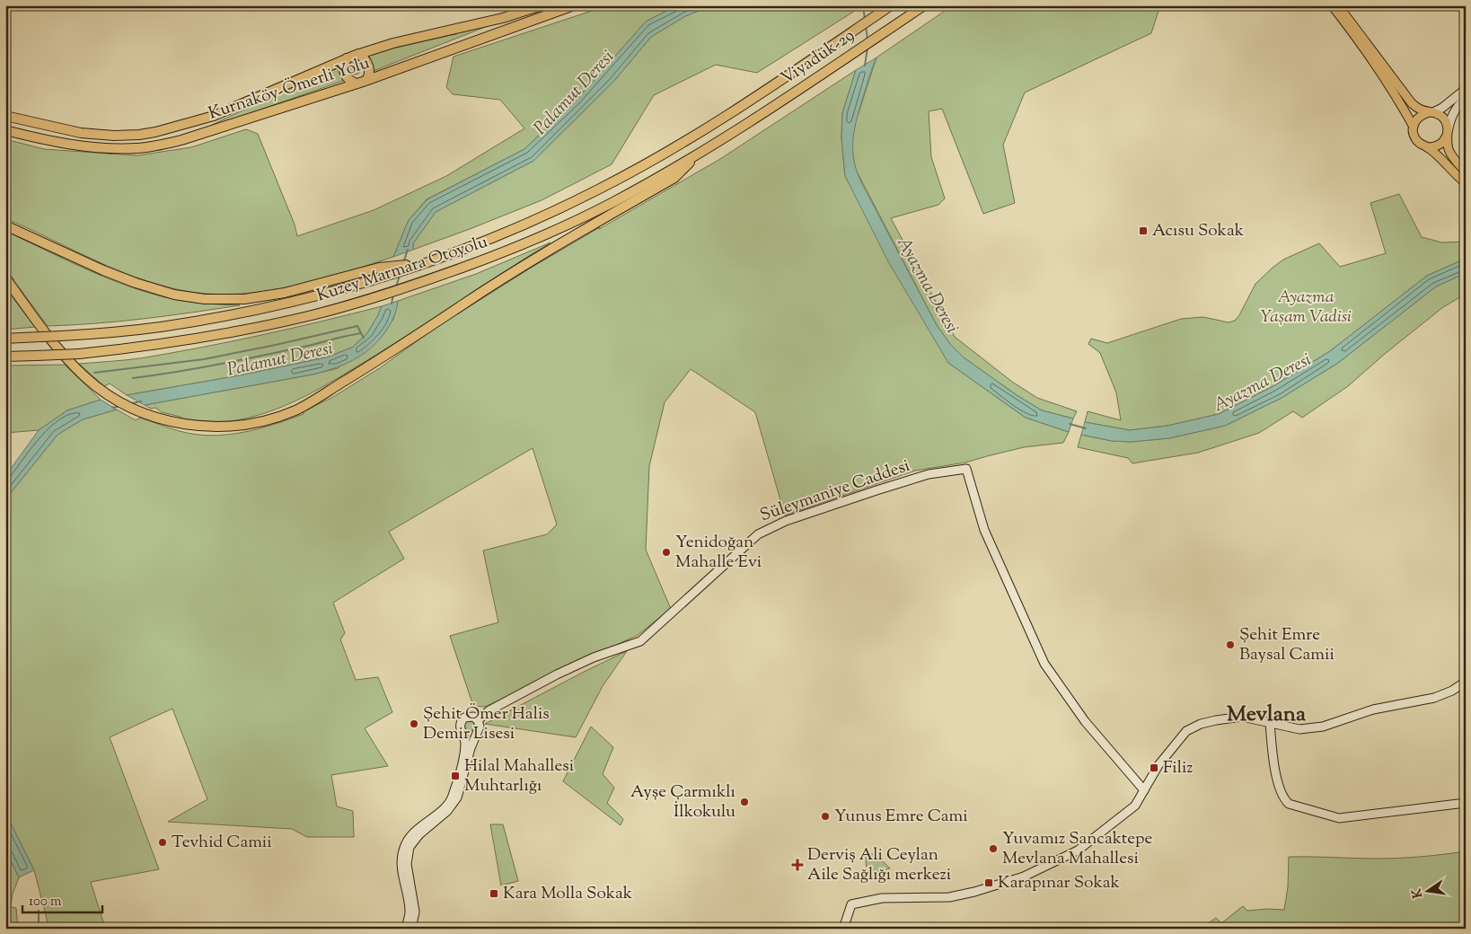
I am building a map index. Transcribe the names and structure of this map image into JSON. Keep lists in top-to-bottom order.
{
  "streets": {
    "highway": ["Viyadük-29", "Kurnaköy-Ömerli Yolu", "Kuzey Marmara Otoyolu"],
    "street": ["Süleymaniye Caddesi"]
  },
  "crossings": [
    ["Viyadük-29", "Kuzey Marmara Otoyolu"]
  ],
  "districts": ["Mevlana"],
  "water": ["Palamut Deresi", "Ayazma Deresi"],
  "parks": ["Ayazma Yaşam Vadisi"],
  "places": {
    "transit": [
      "Acısu Sokak",
      "Filiz",
      "Hilal Mahallesi Muhtarlığı",
      "Karapınar Sokak",
      "Kara Molla Sokak"
    ],
    "other": [
      "Yenidoğan Mahalle Evi",
      "Şehit Emre Baysal Camii",
      "Şehit Ömer Halis Demir Lisesi",
      "Ayşe Çarmıklı İlkokulu",
      "Yunus Emre Cami",
      "Tevhid Camii",
      "Yuvamız Sancaktepe Mevlana Mahallesi"
    ],
    "health": ["Derviş Ali Ceylan Aile Sağlığı merkezi"]
  },
  "scale_bar": "100 m",
  "north": "left"
}
